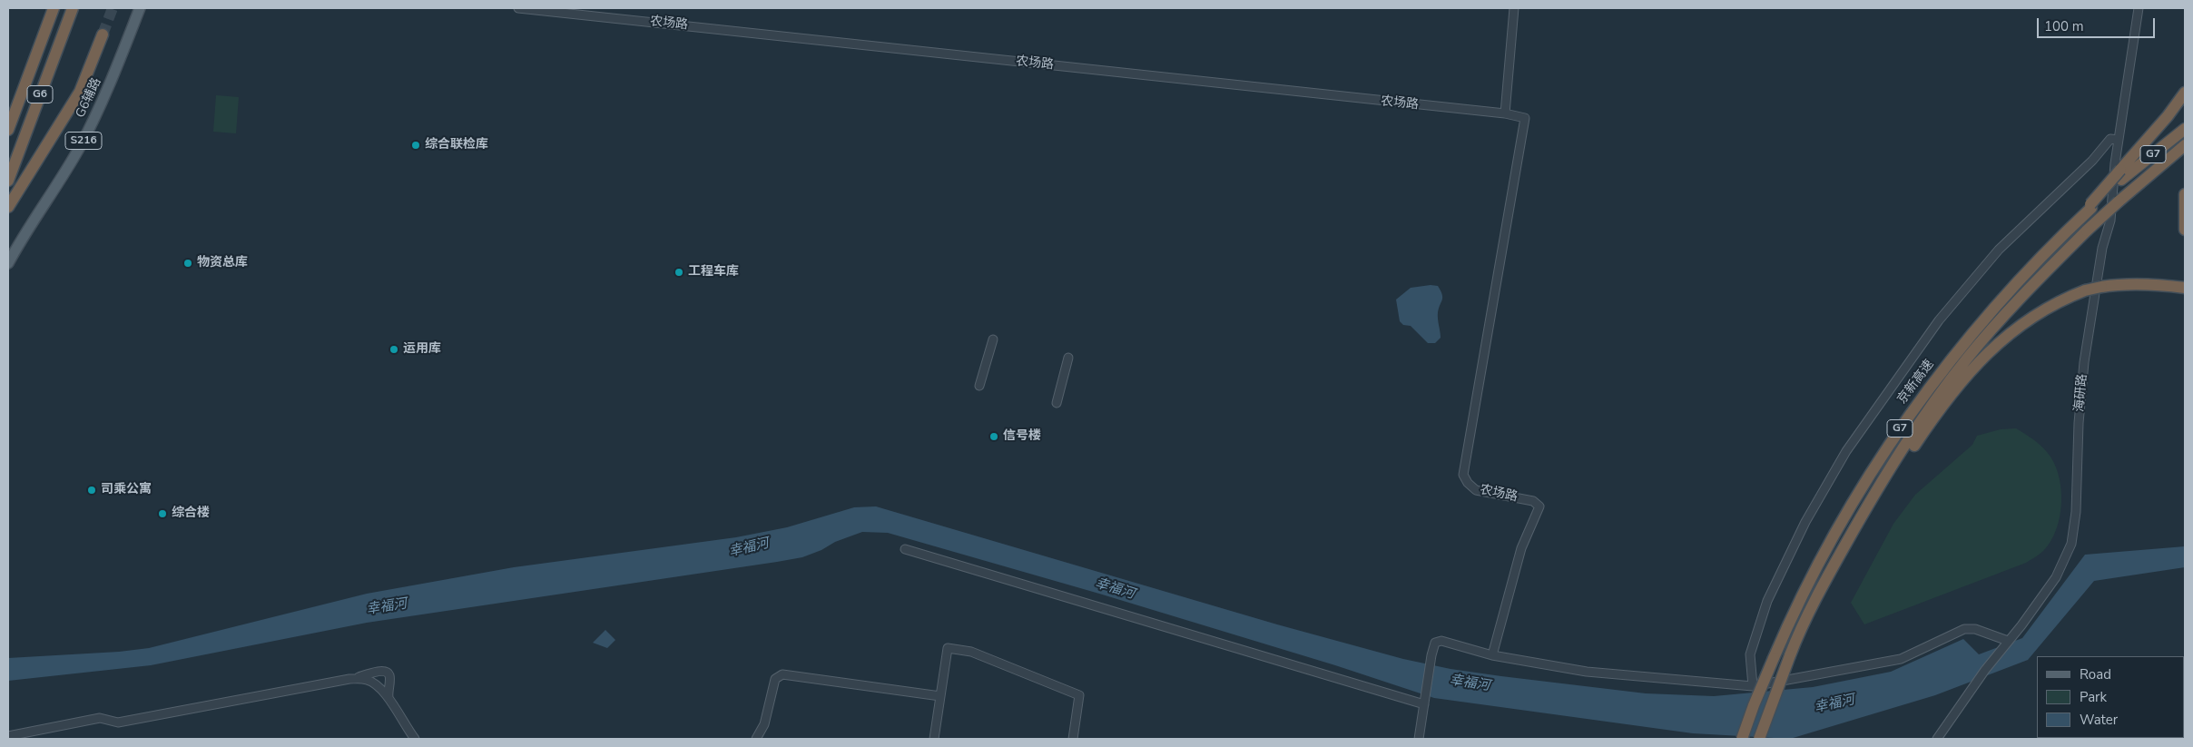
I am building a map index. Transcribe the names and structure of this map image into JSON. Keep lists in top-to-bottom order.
{
  "streets": {
    "highway": ["G6", "G7", "京新高速"],
    "main road": ["G6辅路", "S216"],
    "street": ["农场路", "海研路"]
  },
  "crossings": [
    ["G7", "京新高速"]
  ],
  "water": ["幸福河"],
  "places": [
    "综合联检库",
    "物资总库",
    "工程车库",
    "运用库",
    "信号楼",
    "司乘公寓",
    "综合楼"
  ],
  "legend": ["Road", "Park", "Water"],
  "scale_bar": "100 m"
}
